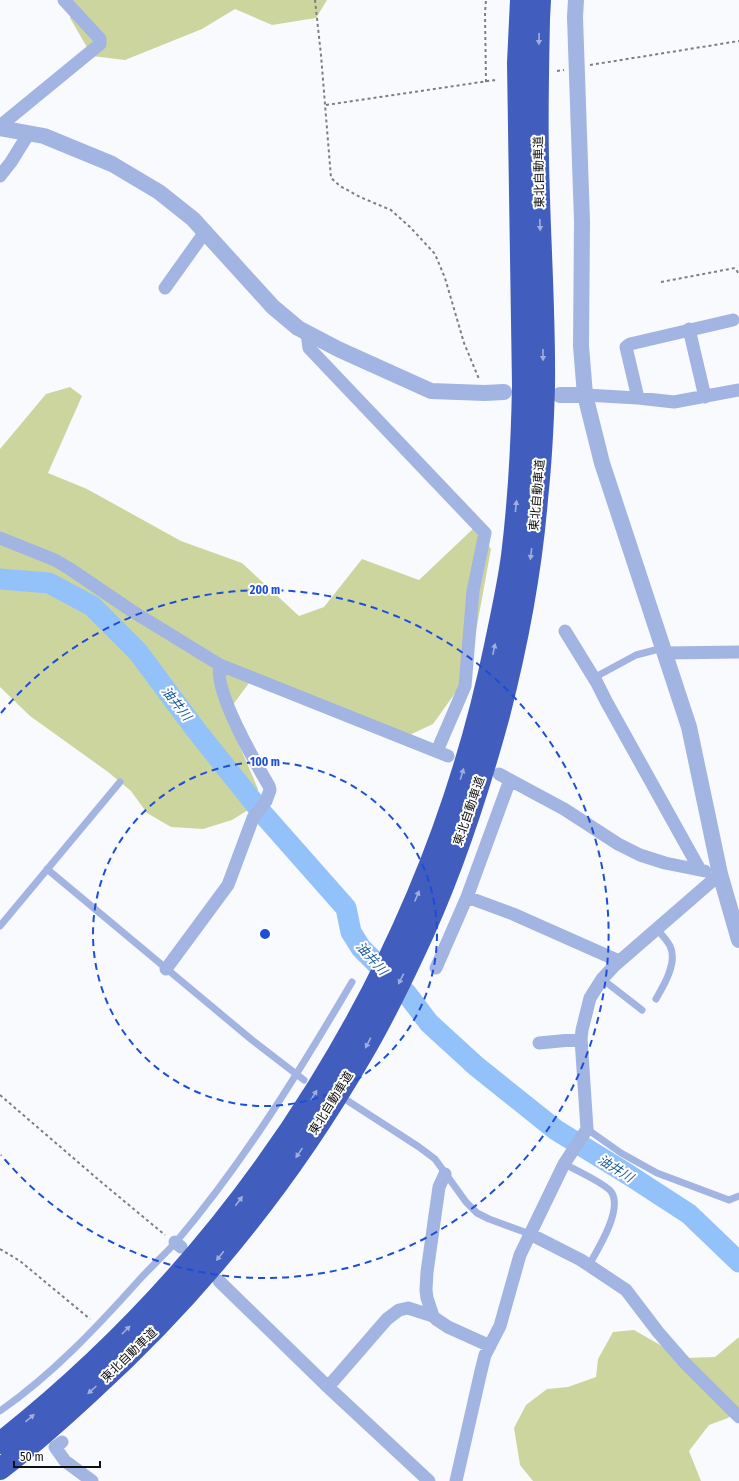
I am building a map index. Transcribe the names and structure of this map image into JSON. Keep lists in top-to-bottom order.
{
  "streets": {
    "highway": ["東北自動車道"]
  },
  "water": ["油井川"],
  "scale_bar": "50 m",
  "rings": ["200 m", "100 m"]
}
